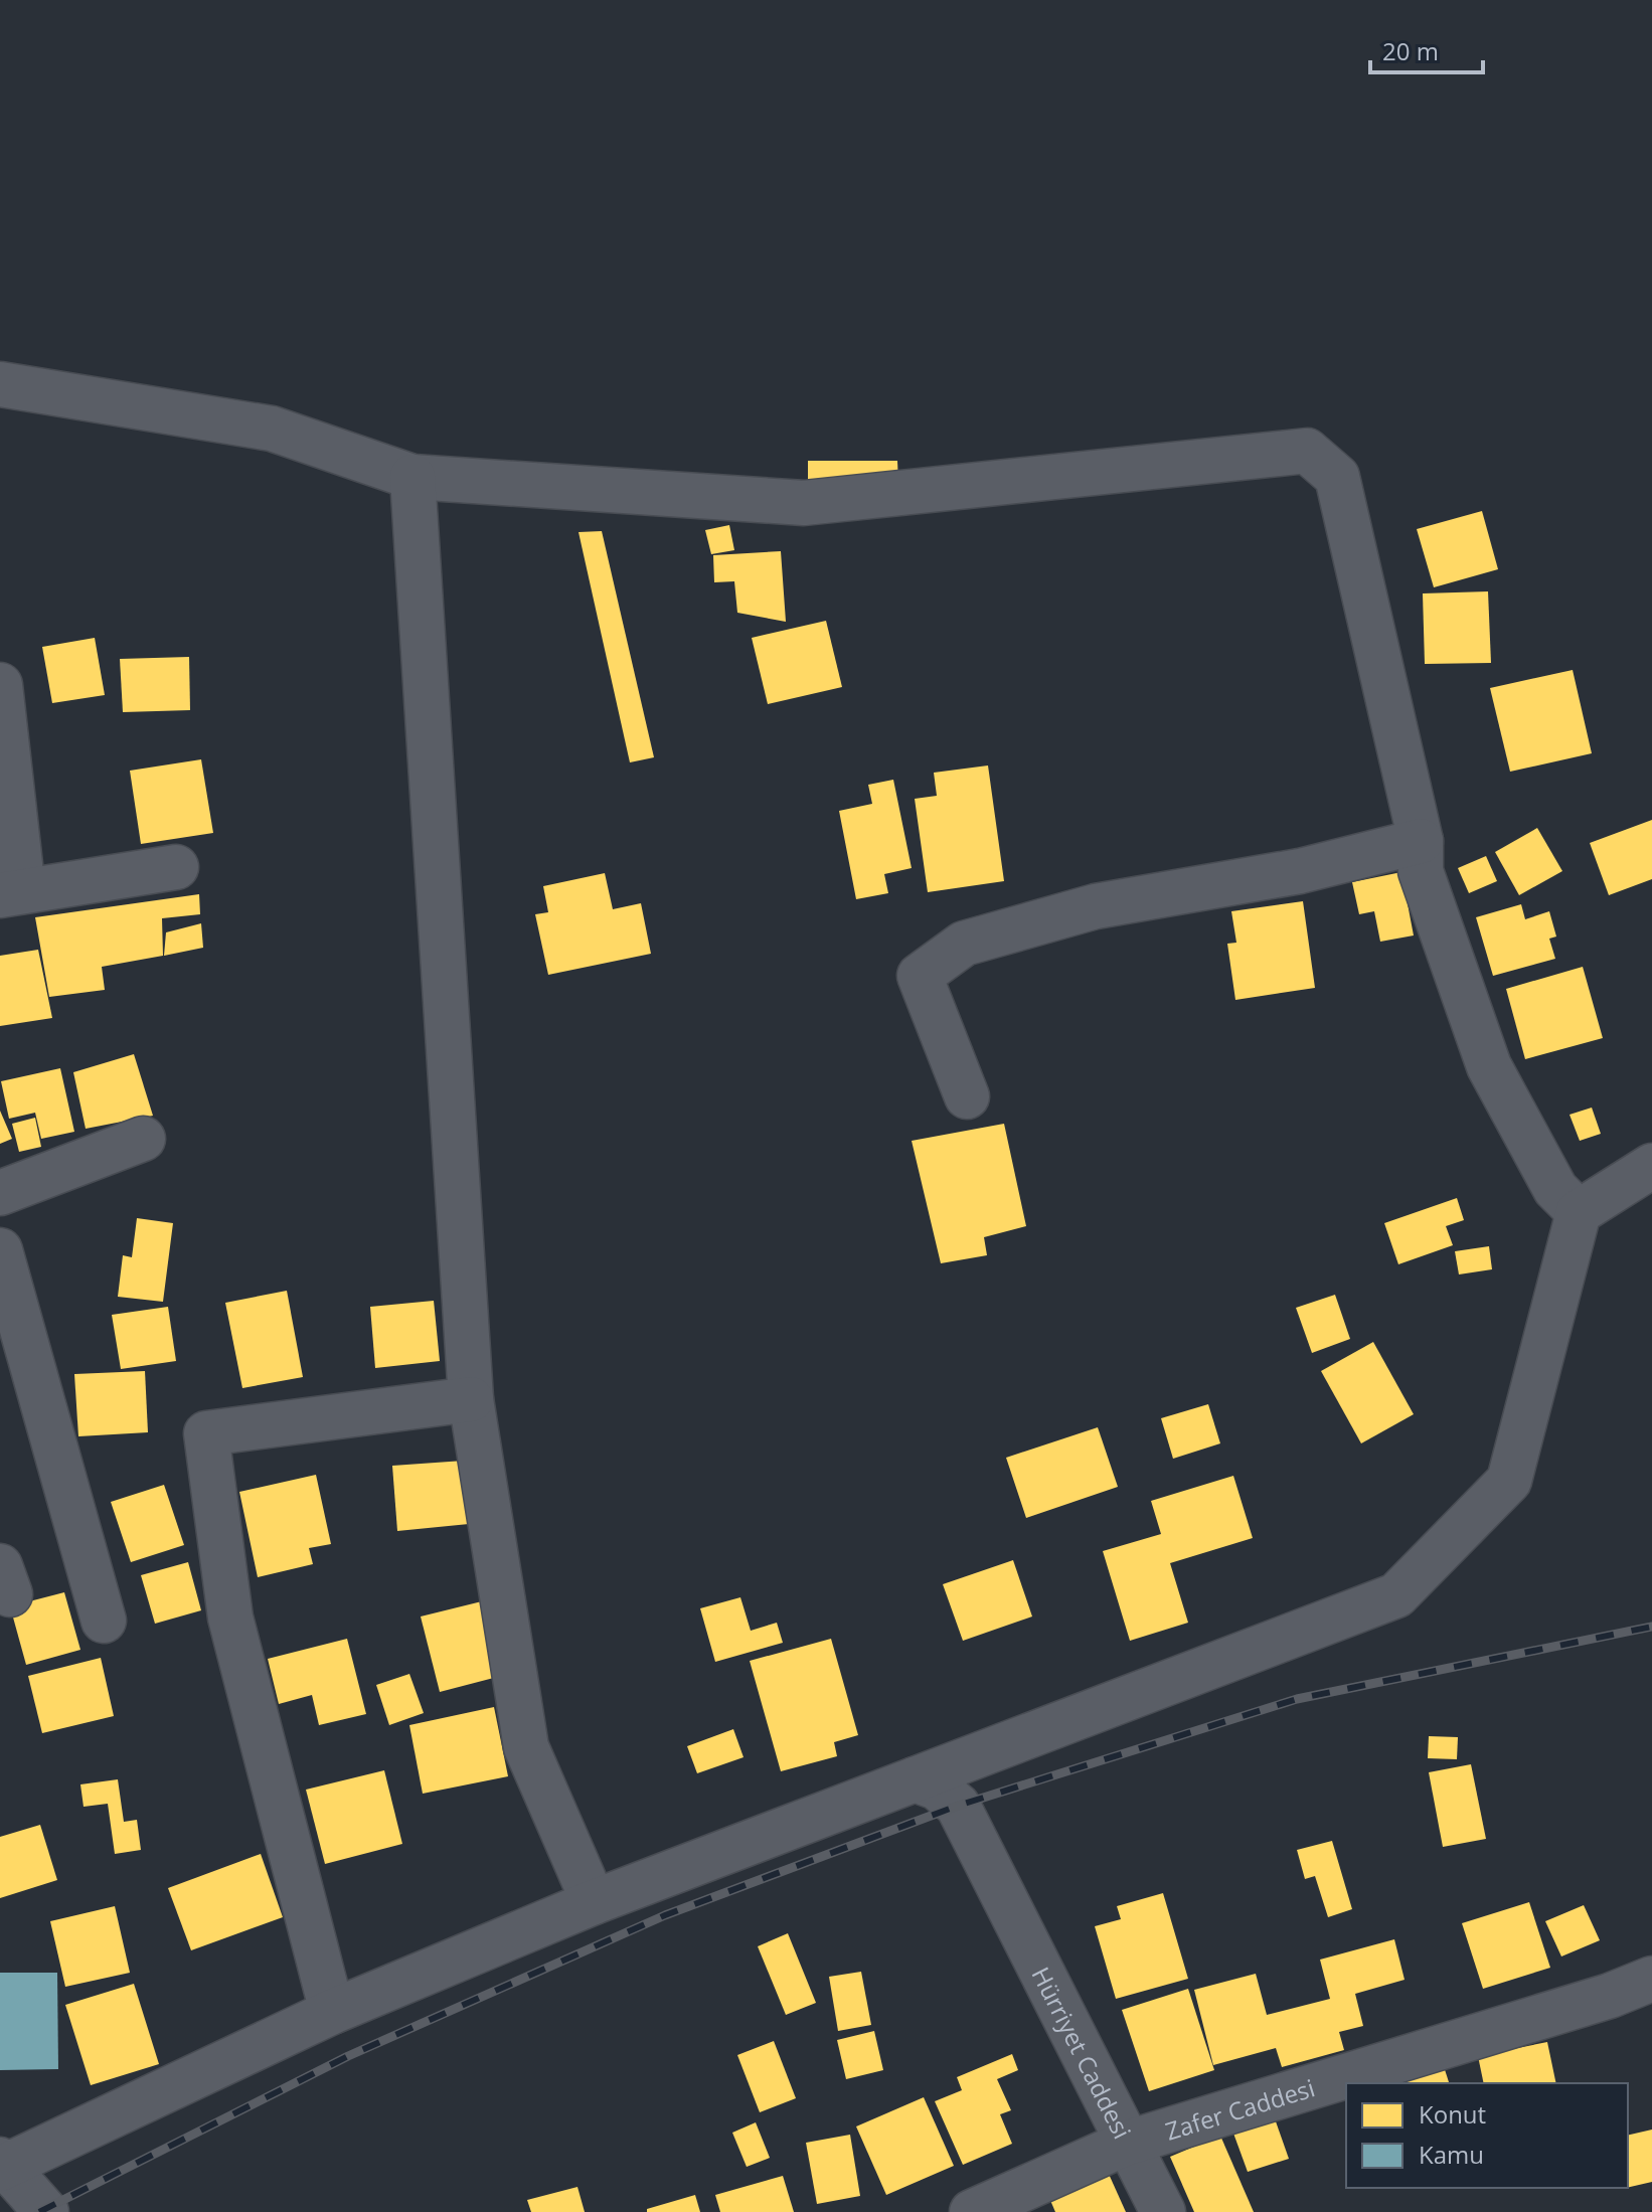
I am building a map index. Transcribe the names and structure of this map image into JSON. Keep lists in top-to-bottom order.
{
  "streets": {
    "street": ["Hürriyet Caddesi", "Zafer Caddesi"]
  },
  "crossings": [
    ["Hürriyet Caddesi", "Zafer Caddesi"]
  ],
  "legend": ["Konut", "Kamu"],
  "scale_bar": "20 m"
}
